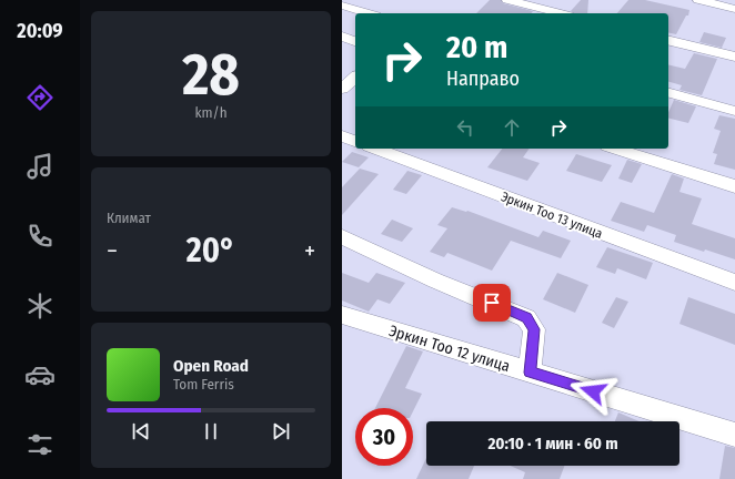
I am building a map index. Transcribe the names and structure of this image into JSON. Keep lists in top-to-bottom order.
{
  "streets": {
    "street": ["Эркин Тоо 13 улица", "Эркин Тоо 12 улица"]
  },
  "page": {
    "tabs": "20:09",
    "tile": [
      ["28", "km/h"],
      "Климат"
    ],
    "turn": ["20 m", "Направо"],
    "heat": ["−", "20°", "+"],
    "song": ["Open Road", "Tom Ferris"],
    "limit": "30",
    "trip": "20:10 · 1 мин · 60 m"
  }
}
